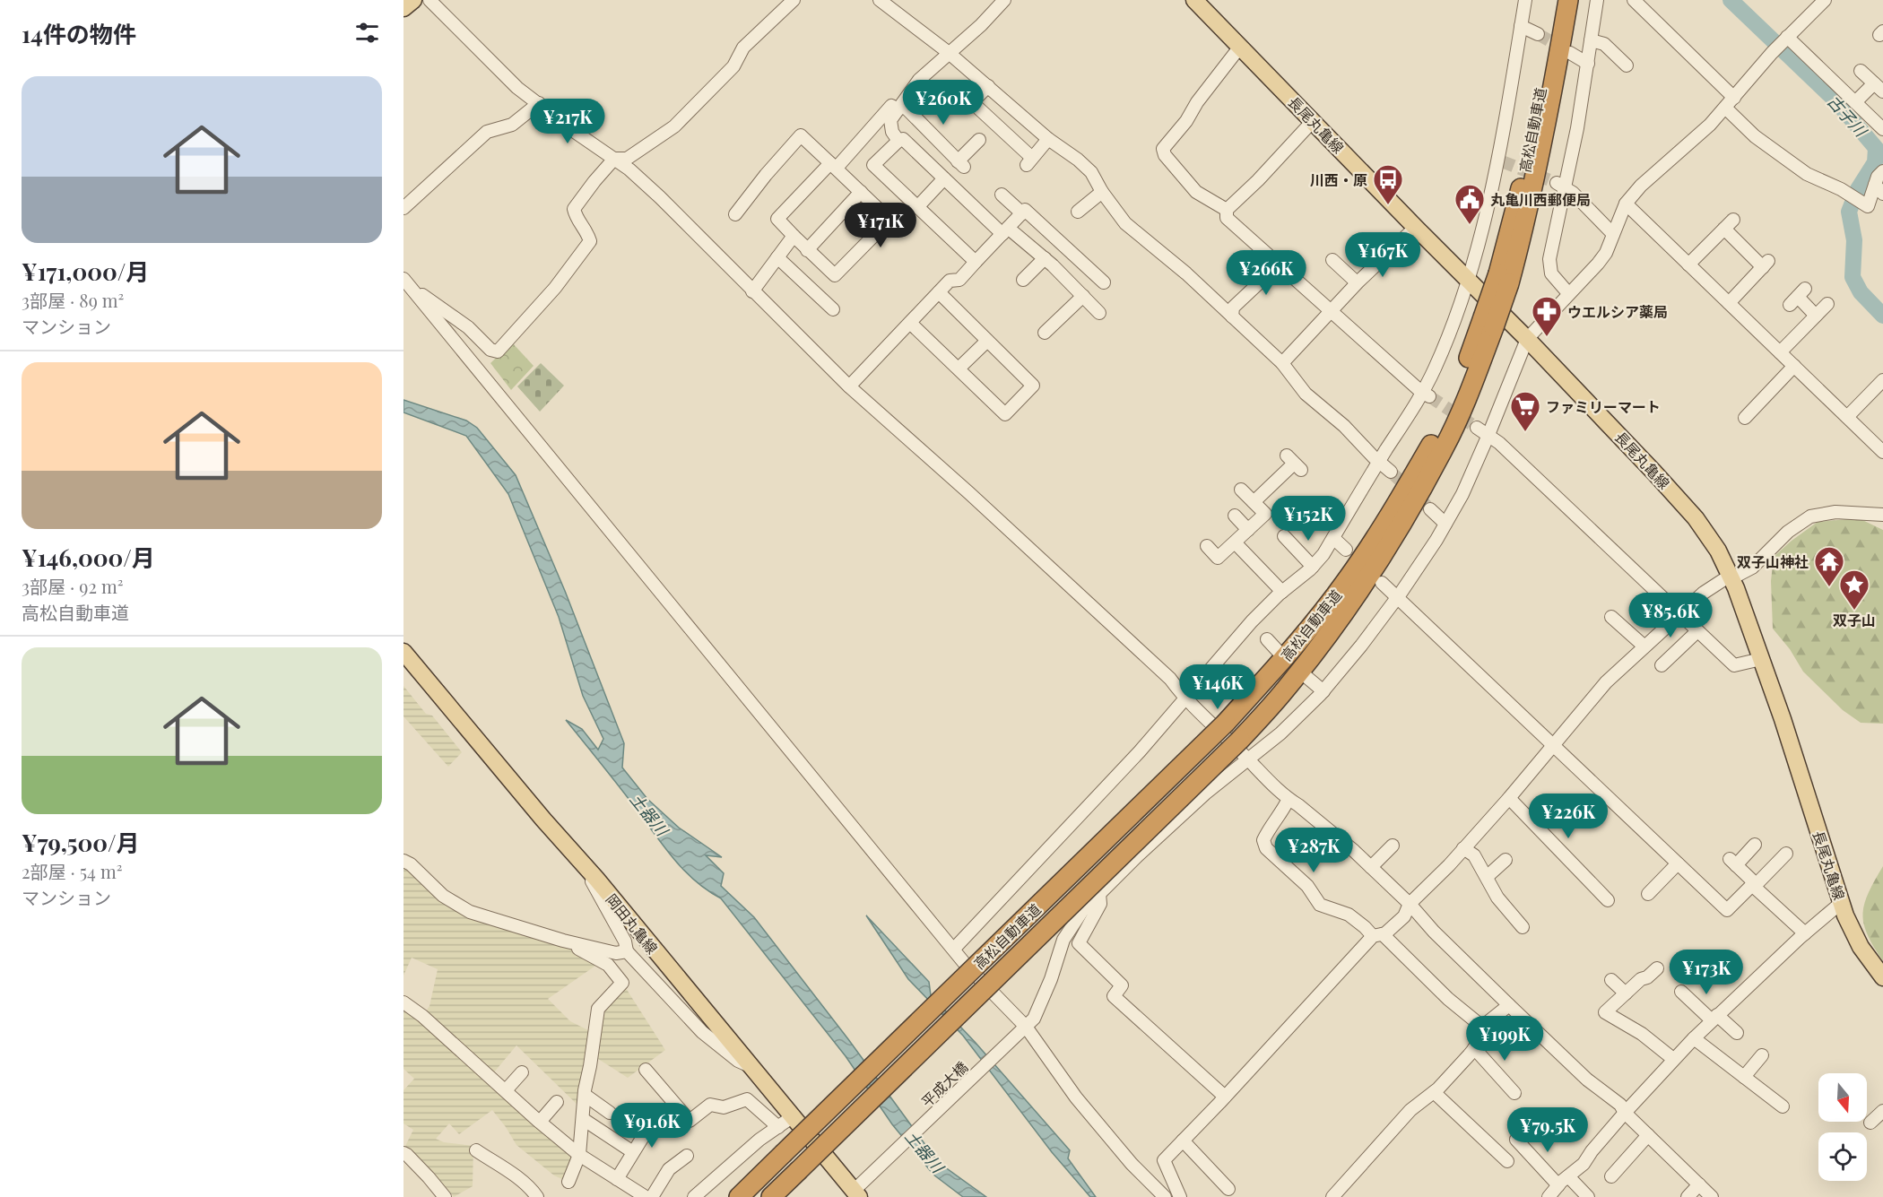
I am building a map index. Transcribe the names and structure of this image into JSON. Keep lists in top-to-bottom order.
{
  "streets": {
    "highway": ["高松自動車道"],
    "main road": ["長尾丸亀線", "岡田丸亀線"],
    "street": ["平成大橋"]
  },
  "crossings": [
    ["長尾丸亀線", "平成大橋"],
    ["岡田丸亀線", "平成大橋"]
  ],
  "water": ["古子川", "土器川"],
  "places": {
    "bus stop": ["川西・原"],
    "public building": ["丸亀川西郵便局"],
    "pharmacy": ["ウエルシア薬局"],
    "supermarket": ["ファミリーマート"],
    "temple": ["双子山神社"],
    "place": ["双子山"]
  },
  "north": "bottom",
  "page": {
    "heading": "14件の物件",
    "list": [
      {
        "name": "¥171,000/月",
        "note": "3部屋 · 89 m² · マンション"
      },
      {
        "name": "¥146,000/月",
        "note": "3部屋 · 92 m² · 高松自動車道"
      },
      {
        "name": "¥79,500/月",
        "note": "2部屋 · 54 m² · マンション"
      }
    ],
    "price": [
      "¥260K",
      "¥217K",
      "¥171K",
      "¥167K",
      "¥266K",
      "¥152K",
      "¥85.6K",
      "¥146K",
      "¥226K",
      "¥287K",
      "¥173K",
      "¥199K",
      "¥91.6K",
      "¥79.5K"
    ]
  }
}
